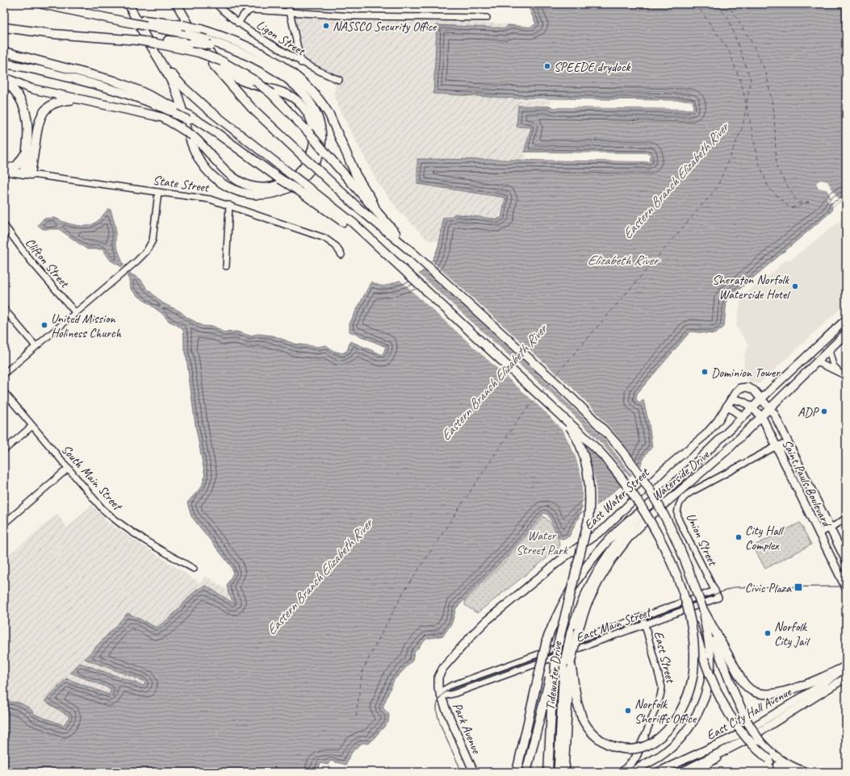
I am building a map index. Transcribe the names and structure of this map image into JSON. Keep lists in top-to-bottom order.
{
  "streets": {
    "main road": [
      "State Street",
      "Waterside Drive",
      "Saint Pauls Boulevard",
      "East Water Street",
      "Tidewater Drive",
      "East City Hall Avenue",
      "Park Avenue"
    ],
    "street": [
      "Ligon Street",
      "Clifton Street",
      "South Main Street",
      "Union Street",
      "East Main Street",
      "East Street"
    ]
  },
  "crossings": [
    ["Waterside Drive", "Saint Pauls Boulevard"],
    ["Waterside Drive", "East Water Street"],
    ["Waterside Drive", "Tidewater Drive"],
    ["Saint Pauls Boulevard", "East Water Street"],
    ["Saint Pauls Boulevard", "Union Street"],
    ["East Water Street", "East Main Street"],
    ["East Water Street", "Park Avenue"],
    ["Union Street", "East Main Street"],
    ["East Main Street", "East Street"],
    ["East Main Street", "Park Avenue"]
  ],
  "water": ["Eastern Branch Elizabeth River", "Elizabeth River"],
  "parks": ["Water Street Park"],
  "places": {
    "other": [
      "NASSCO Security Office",
      "SPEEDE drydock",
      "Sheraton Norfolk Waterside Hotel",
      "United Mission Holiness Church",
      "Dominion Tower",
      "ADP",
      "City Hall Complex",
      "Norfolk City Jail",
      "Norfolk Sheriffs Office"
    ],
    "transit": ["Civic Plaza"]
  }
}
